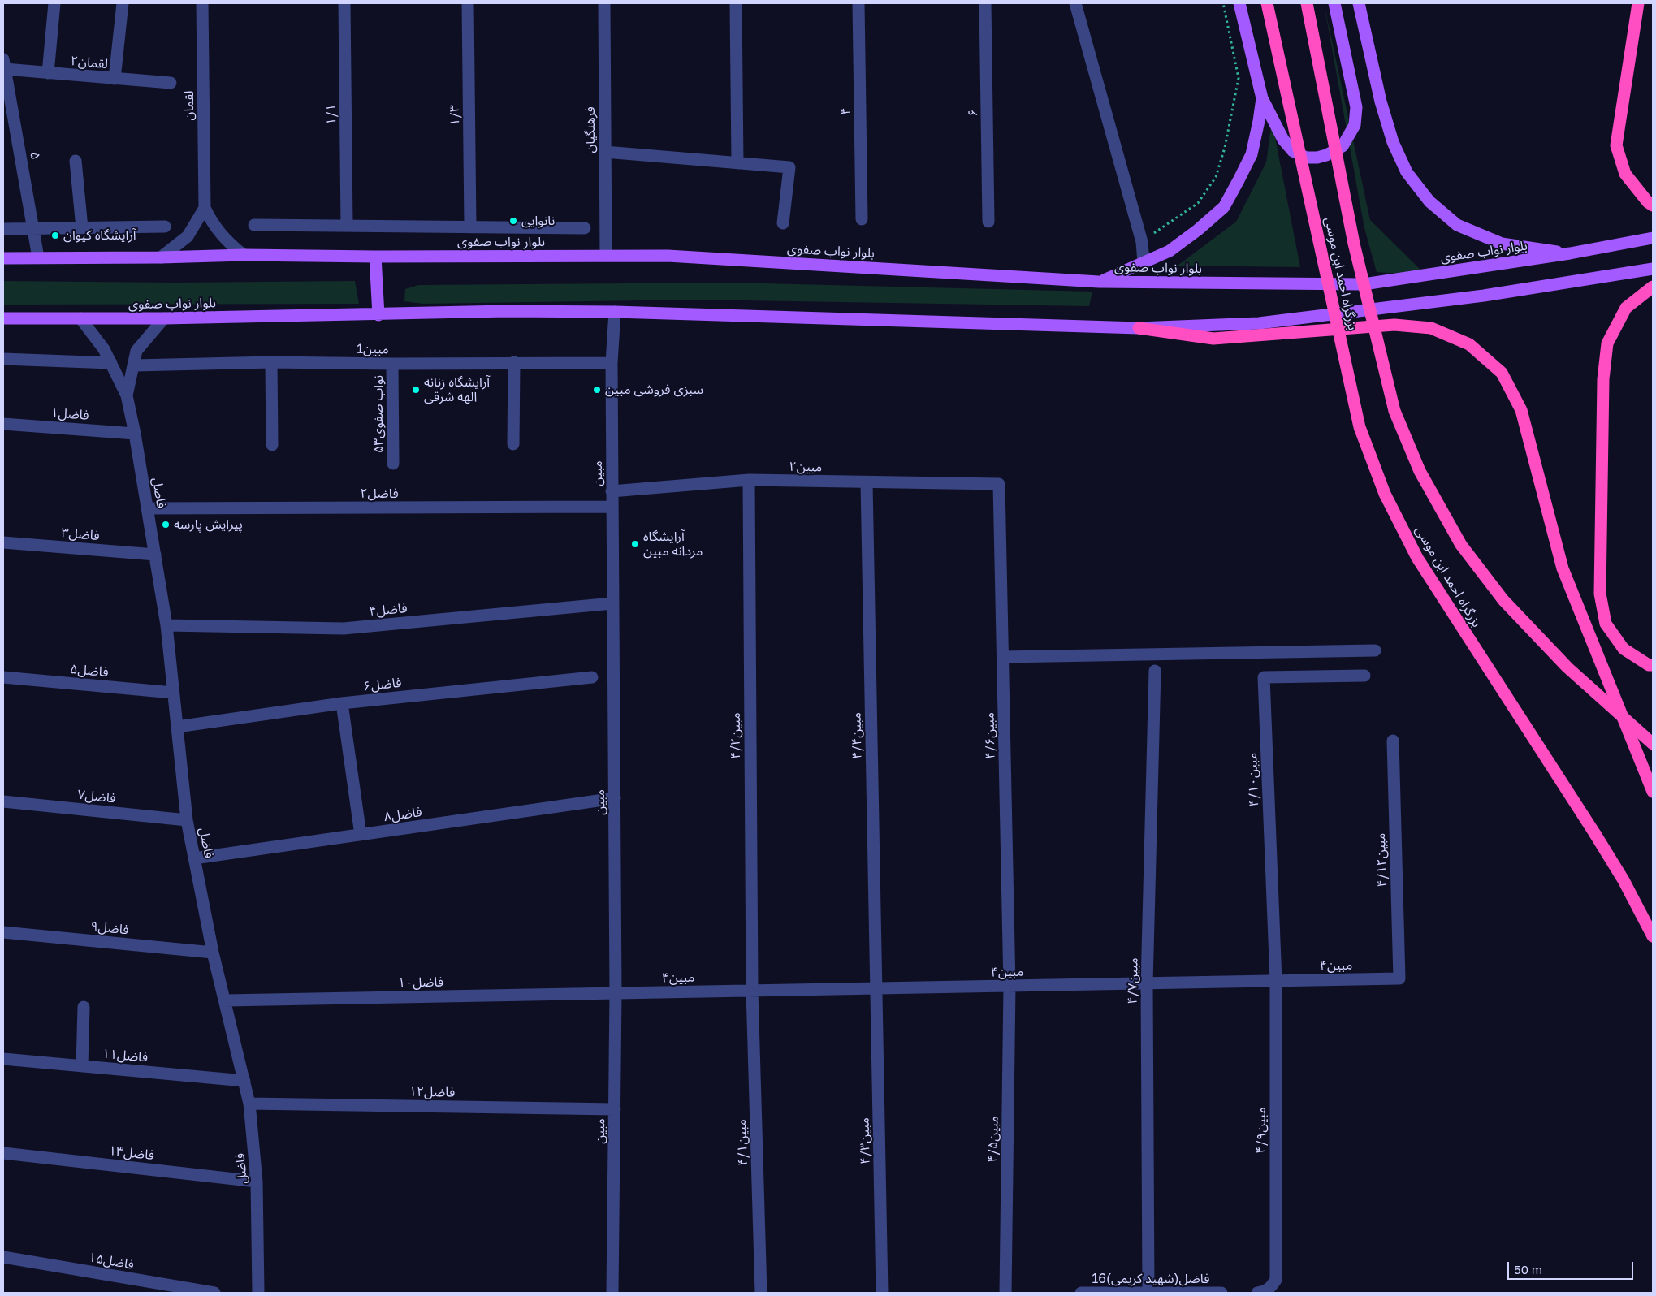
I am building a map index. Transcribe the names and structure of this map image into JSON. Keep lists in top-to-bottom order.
{
  "streets": {
    "highway": ["بزرگراه احمد ابن موسی"],
    "main road": ["بلوار نواب صفوی"],
    "street": [
      "۲لقمان",
      "لقمان",
      "۴",
      "۶",
      "۱/۱",
      "۱/۳",
      "فرهنگیان",
      "۵",
      "1مبین",
      "۱فاضل",
      "۵۳نواب صفوی",
      "۲مبین",
      "مبین",
      "فاضل",
      "۲فاضل",
      "۳فاضل",
      "۴فاضل",
      "۵فاضل",
      "۶فاضل",
      "۴/۲مبین",
      "۴/۴مبین",
      "۴/۶مبین",
      "۴/۱۰مبین",
      "۷فاضل",
      "۸فاضل",
      "۴/۱۲مبین",
      "۹فاضل",
      "۴مبین",
      "۴/۷مبین",
      "۱۰فاضل",
      "۱۱فاضل",
      "۱۲فاضل",
      "۴/۹مبین",
      "۴/۵مبین",
      "۴/۳مبین",
      "۴/۱مبین",
      "۱۳فاضل",
      "۱۵فاضل",
      "16فاضل(شهید کریمی)"
    ]
  },
  "crossings": [
    ["۲لقمان", "۵"],
    ["لقمان", "بلوار نواب صفوی"],
    ["فرهنگیان", "بلوار نواب صفوی"],
    ["۵", "بلوار نواب صفوی"],
    ["بلوار نواب صفوی", "مبین"],
    ["بلوار نواب صفوی", "فاضل"],
    ["1مبین", "۵۳نواب صفوی"],
    ["1مبین", "مبین"],
    ["1مبین", "فاضل"],
    ["۱فاضل", "فاضل"],
    ["۲مبین", "مبین"],
    ["۲مبین", "۴/۲مبین"],
    ["۲مبین", "۴/۴مبین"],
    ["۲مبین", "۴/۶مبین"],
    ["مبین", "۲فاضل"],
    ["مبین", "۴فاضل"],
    ["مبین", "۸فاضل"],
    ["مبین", "۴مبین"],
    ["مبین", "۱۰فاضل"],
    ["مبین", "۱۲فاضل"],
    ["فاضل", "۲فاضل"],
    ["فاضل", "۳فاضل"],
    ["فاضل", "۴فاضل"],
    ["فاضل", "۵فاضل"],
    ["فاضل", "۶فاضل"],
    ["فاضل", "۷فاضل"],
    ["فاضل", "۸فاضل"],
    ["فاضل", "۹فاضل"],
    ["فاضل", "۱۰فاضل"],
    ["فاضل", "۱۱فاضل"],
    ["فاضل", "۱۲فاضل"],
    ["فاضل", "۱۳فاضل"],
    ["۴/۲مبین", "۴مبین"],
    ["۴/۲مبین", "۴/۱مبین"],
    ["۴/۴مبین", "۴مبین"],
    ["۴/۴مبین", "۴/۳مبین"],
    ["۴/۶مبین", "۴مبین"],
    ["۴/۶مبین", "۴/۵مبین"],
    ["۴/۱۰مبین", "۴مبین"],
    ["۴/۱۰مبین", "۴/۹مبین"],
    ["۴/۱۲مبین", "۴مبین"],
    ["۴مبین", "۴/۷مبین"],
    ["۴مبین", "۱۰فاضل"],
    ["۴مبین", "۴/۹مبین"],
    ["۴مبین", "۴/۵مبین"],
    ["۴مبین", "۴/۳مبین"],
    ["۴مبین", "۴/۱مبین"],
    ["۴/۷مبین", "16فاضل(شهید کریمی)"]
  ],
  "places": [
    "نانوایی",
    "آرایشگاه کیوان",
    "آرایشگاه زنانه الهه شرقی",
    "سبزی فروشی مبین",
    "پیرایش پارسه",
    "آرایشگاه مردانه مبین"
  ],
  "scale_bar": "50 m"
}
